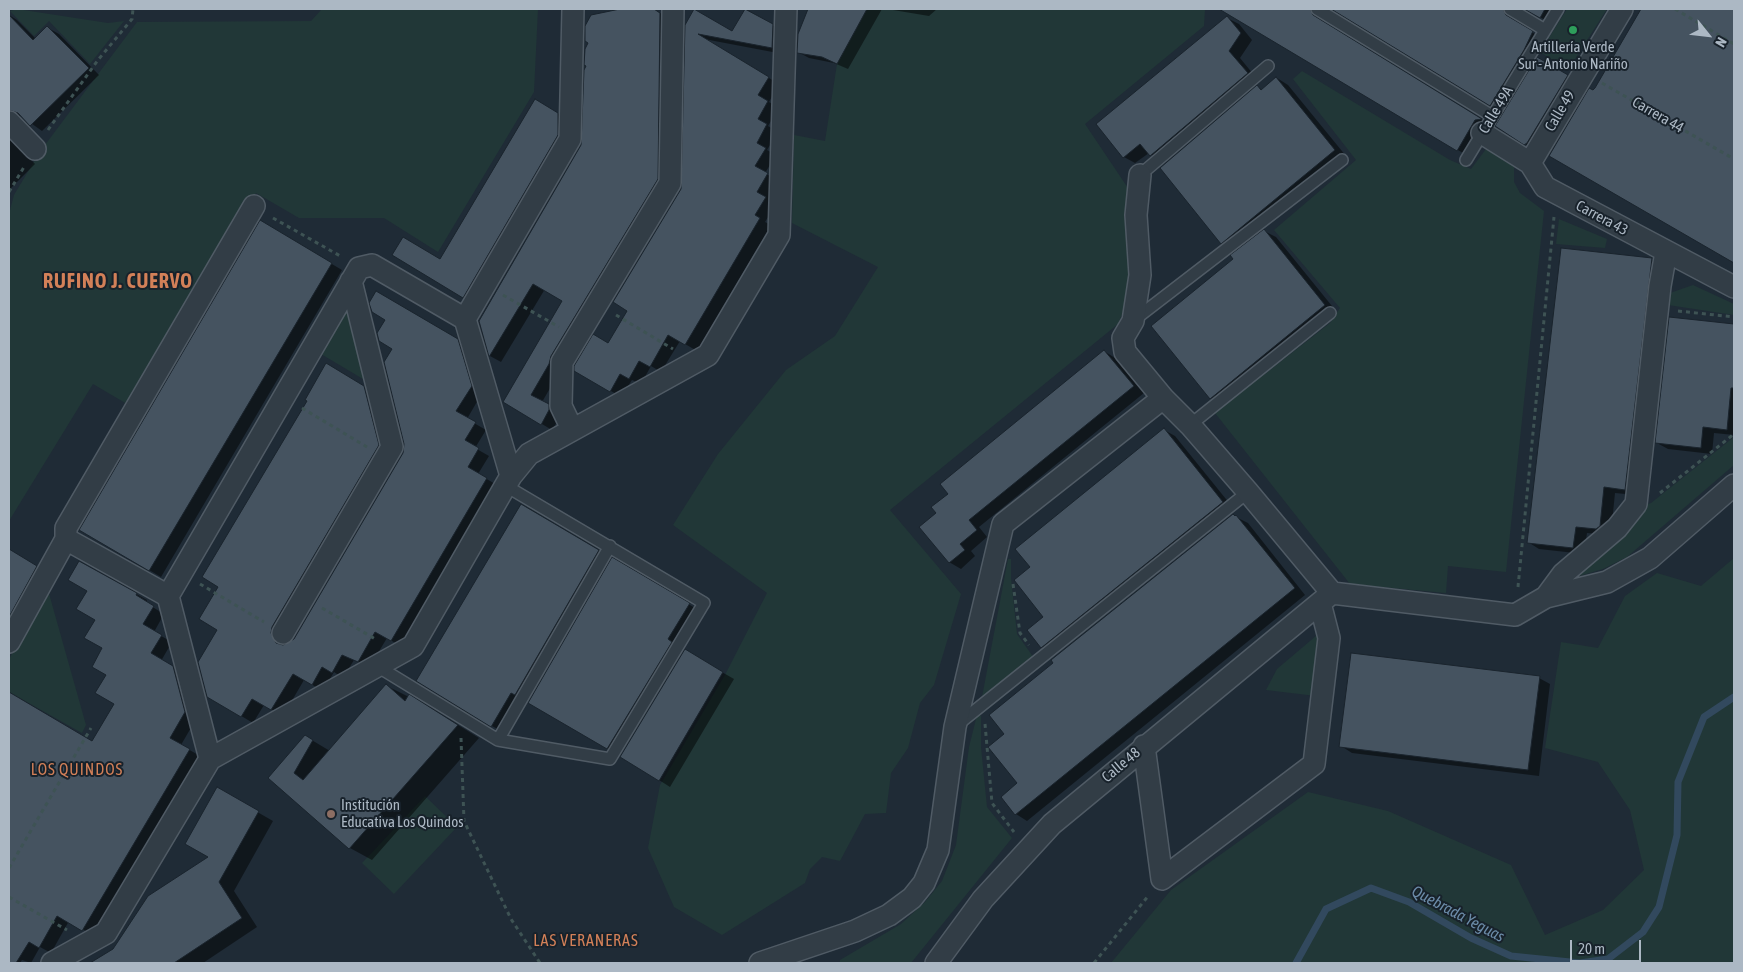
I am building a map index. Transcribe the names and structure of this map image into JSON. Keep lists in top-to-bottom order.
{
  "streets": {
    "street": ["Calle 49", "Carrera 43", "Calle 48"],
    "lane": ["Calle 49A"],
    "path": ["Carrera 44"]
  },
  "crossings": [
    ["Calle 49A", "Carrera 43"],
    ["Calle 49", "Carrera 44"],
    ["Calle 49", "Carrera 43"]
  ],
  "districts": ["RUFINO J. CUERVO", "LOS QUINDOS", "LAS VERANERAS"],
  "water": ["Quebrada Yeguas"],
  "places": ["Artillería Verde Sur - Antonio Nariño", "Institución Educativa Los Quindos"],
  "scale_bar": "20 m",
  "north": "bottom right"
}
